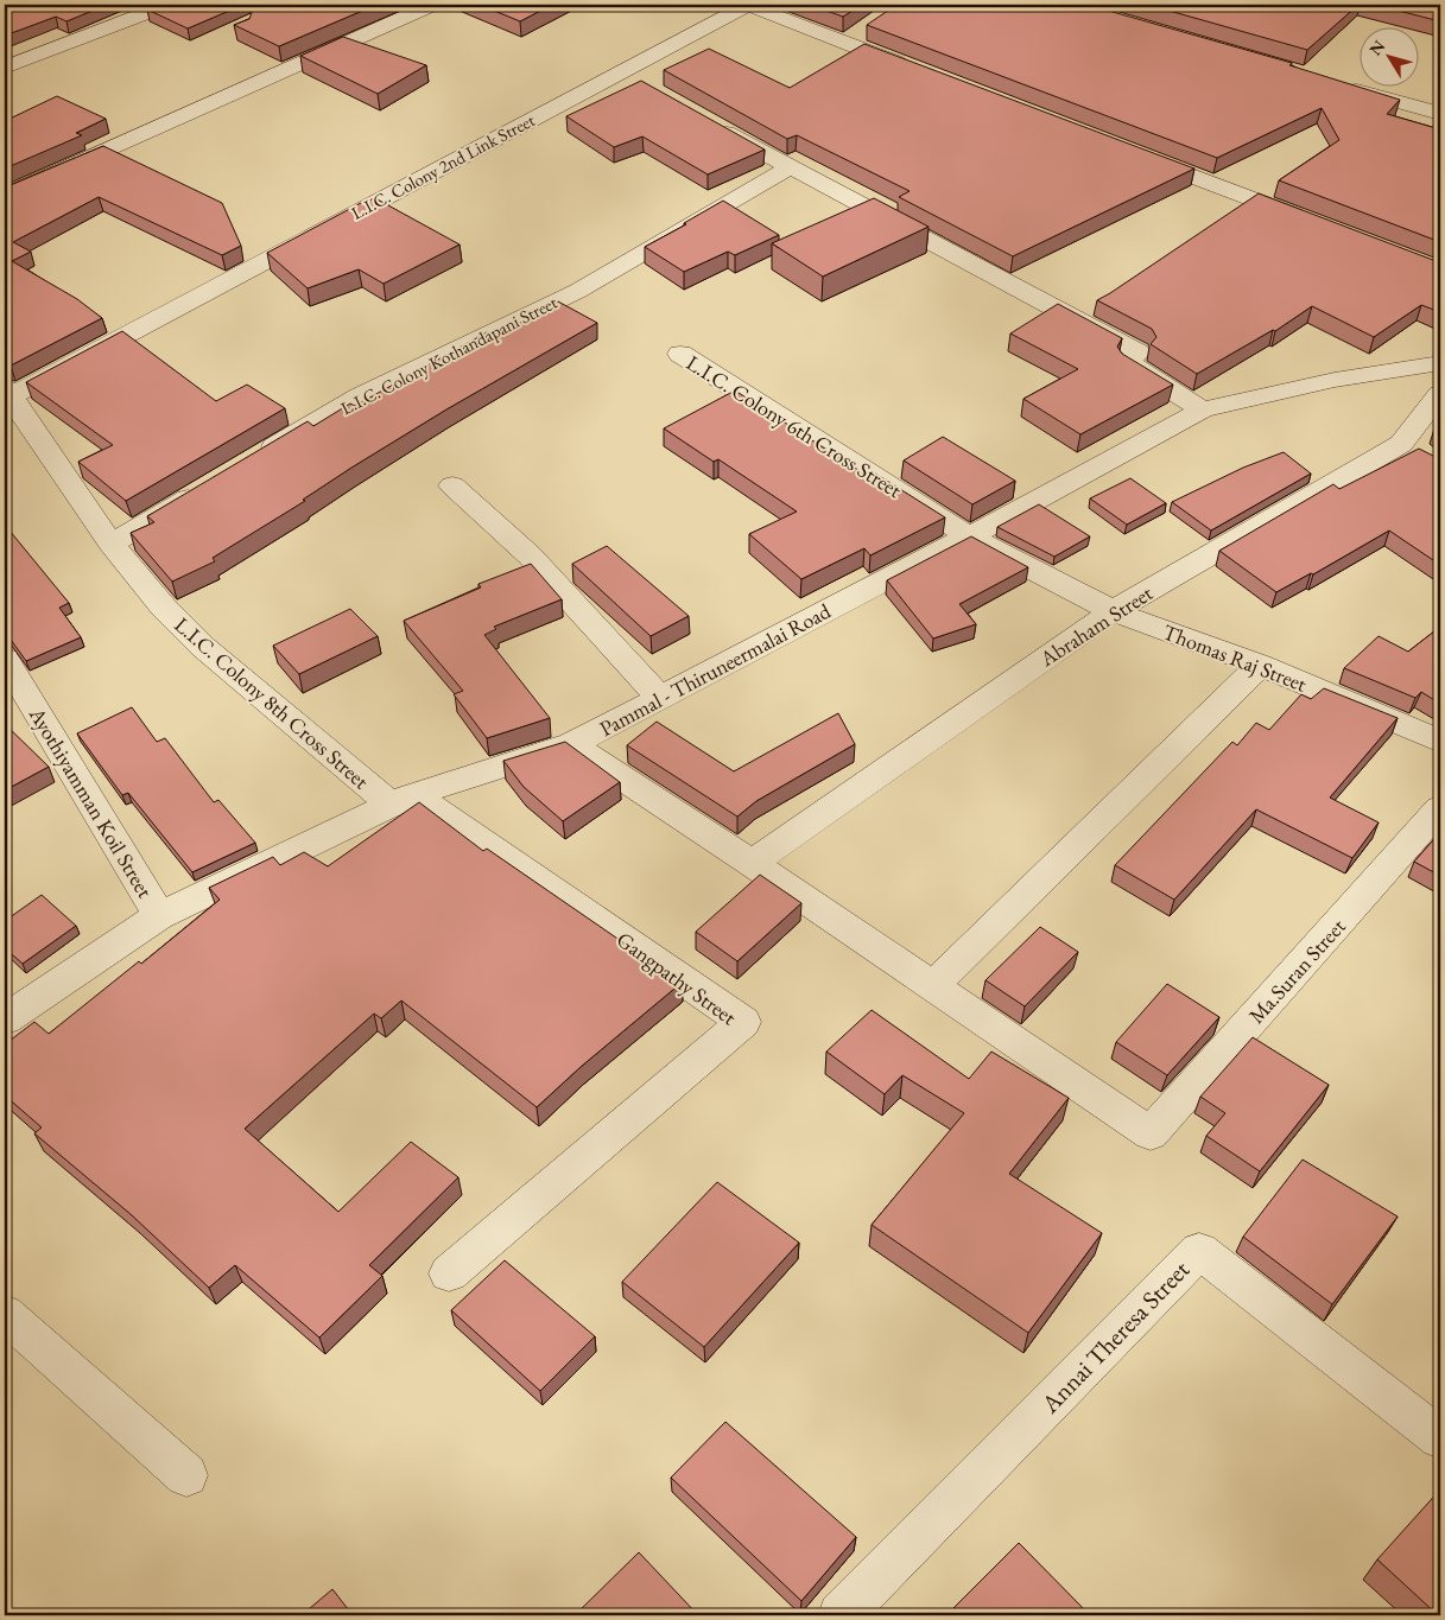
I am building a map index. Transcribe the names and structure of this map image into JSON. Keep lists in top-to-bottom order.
{
  "streets": {
    "street": [
      "L.I.C. Colony 2nd Link Street",
      "L.I.C. Colony Kothandapani Street",
      "L.I.C. Colony 6th Cross Street",
      "Abraham Street",
      "Thomas Raj Street",
      "Pammal - Thiruneermalai Road",
      "L.I.C. Colony 8th Cross Street",
      "Ayothiyamman Koil Street",
      "Ma.Suran Street",
      "Gangpathy Street",
      "Annai Theresa Street"
    ]
  },
  "crossings": [
    ["L.I.C. Colony 2nd Link Street", "L.I.C. Colony 8th Cross Street"],
    ["L.I.C. Colony 6th Cross Street", "Thomas Raj Street"],
    ["L.I.C. Colony 6th Cross Street", "Pammal - Thiruneermalai Road"],
    ["Abraham Street", "Thomas Raj Street"],
    ["Thomas Raj Street", "Pammal - Thiruneermalai Road"],
    ["Pammal - Thiruneermalai Road", "L.I.C. Colony 8th Cross Street"],
    ["Pammal - Thiruneermalai Road", "Ayothiyamman Koil Street"],
    ["Pammal - Thiruneermalai Road", "Gangpathy Street"],
    ["L.I.C. Colony 8th Cross Street", "Gangpathy Street"]
  ],
  "north": "top left"
}
